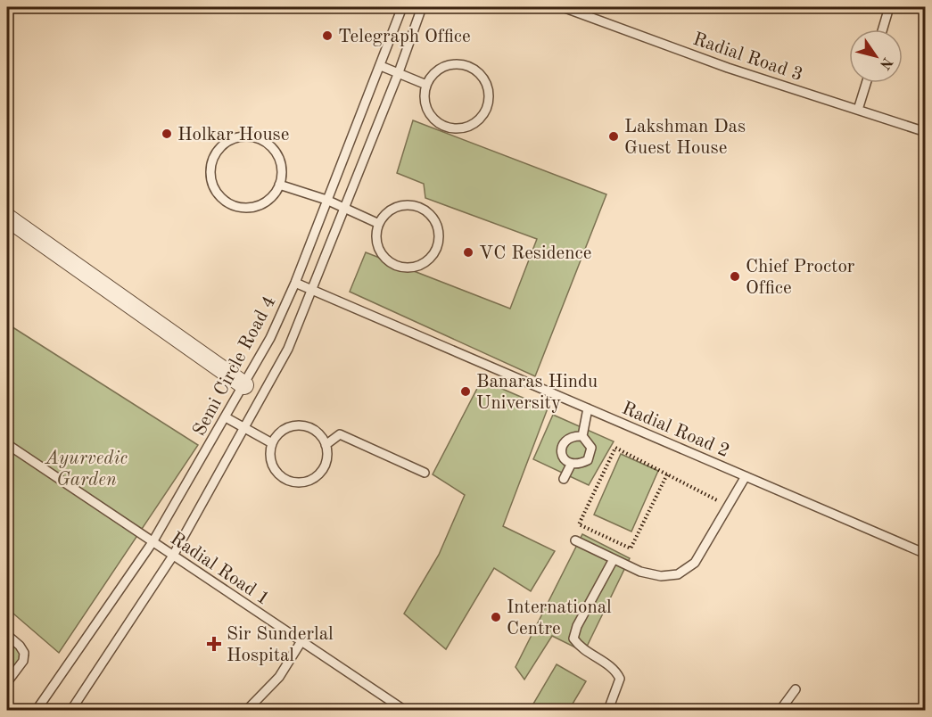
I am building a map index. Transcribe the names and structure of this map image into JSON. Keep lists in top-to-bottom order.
{
  "streets": {
    "lane": [
      "Radial Road 3",
      "Semi Circle Road 4",
      "Radial Road 2",
      "Radial Road 1"
    ]
  },
  "crossings": [
    ["Semi Circle Road 4", "Radial Road 2"],
    ["Semi Circle Road 4", "Radial Road 1"]
  ],
  "parks": ["Ayurvedic Garden"],
  "places": {
    "other": [
      "Telegraph Office",
      "Holkar House",
      "Lakshman Das Guest House",
      "VC Residence",
      "Chief Proctor Office",
      "Banaras Hindu University",
      "International Centre"
    ],
    "health": ["Sir Sunderlal Hospital"]
  },
  "north": "bottom right"
}
